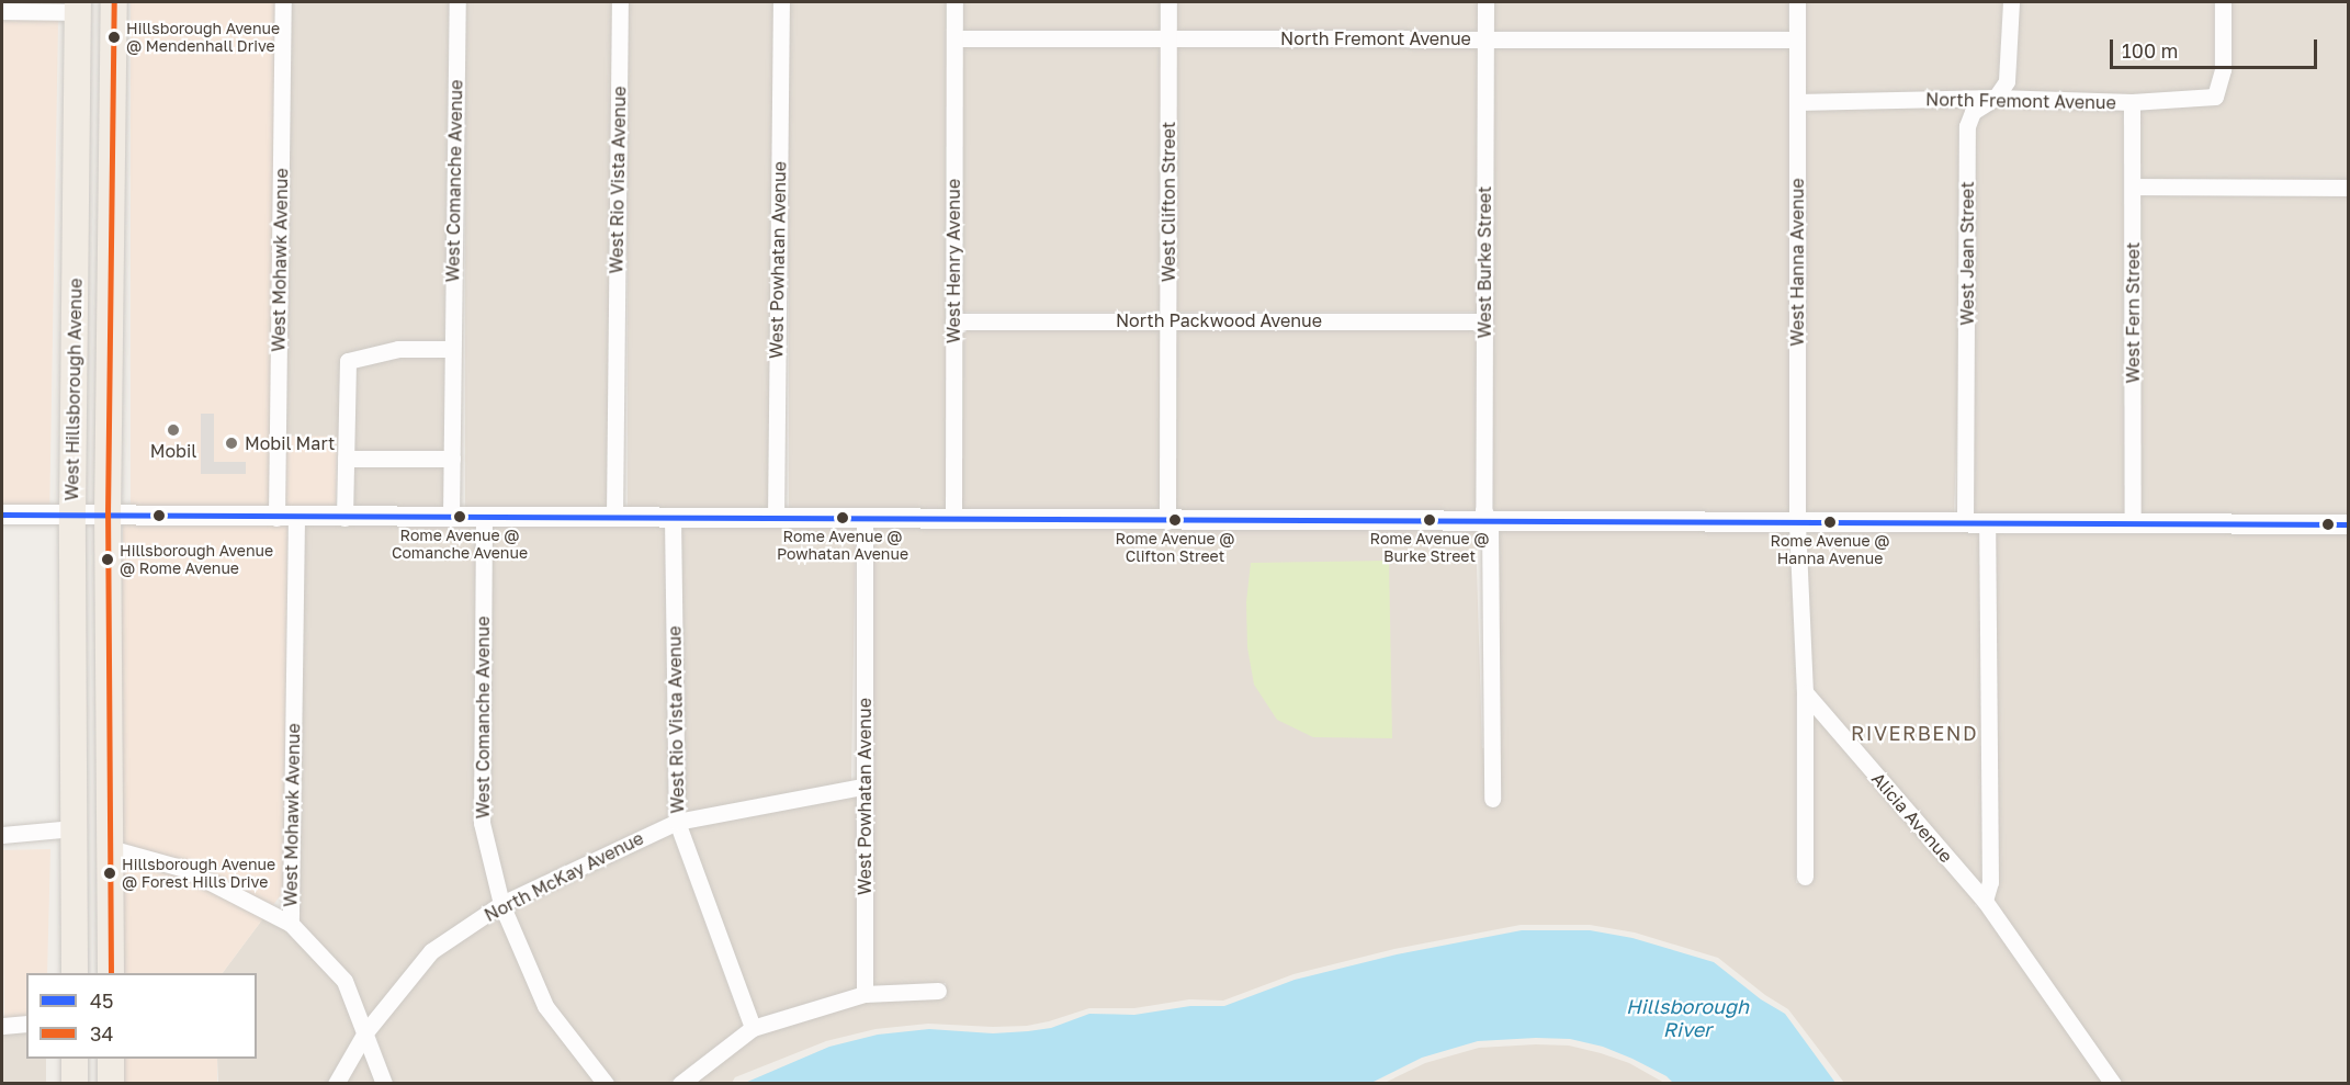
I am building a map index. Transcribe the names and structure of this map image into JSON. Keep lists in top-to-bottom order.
{
  "streets": {
    "main road": ["West Hillsborough Avenue"],
    "street": [
      "North Fremont Avenue",
      "West Rio Vista Avenue",
      "West Comanche Avenue",
      "West Clifton Street",
      "West Jean Street",
      "West Mohawk Avenue",
      "West Powhatan Avenue",
      "West Henry Avenue",
      "West Burke Street",
      "West Hanna Avenue",
      "West Fern Street",
      "North Packwood Avenue",
      "Alicia Avenue",
      "North McKay Avenue"
    ]
  },
  "crossings": [
    ["North Fremont Avenue", "West Clifton Street"],
    ["North Fremont Avenue", "West Jean Street"],
    ["North Fremont Avenue", "West Henry Avenue"],
    ["North Fremont Avenue", "West Burke Street"],
    ["North Fremont Avenue", "West Hanna Avenue"],
    ["North Fremont Avenue", "West Fern Street"],
    ["West Rio Vista Avenue", "North McKay Avenue"],
    ["West Comanche Avenue", "North McKay Avenue"],
    ["West Clifton Street", "North Packwood Avenue"],
    ["West Mohawk Avenue", "North McKay Avenue"],
    ["West Powhatan Avenue", "North McKay Avenue"],
    ["West Henry Avenue", "North Packwood Avenue"],
    ["West Burke Street", "North Packwood Avenue"]
  ],
  "districts": ["RIVERBEND"],
  "water": ["Hillsborough River"],
  "places": [
    "Hillsborough Avenue @ Mendenhall Drive",
    "Mobil",
    "Mobil Mart",
    "Rome Avenue @ Comanche Avenue",
    "Rome Avenue @ Powhatan Avenue",
    "Rome Avenue @ Clifton Street",
    "Rome Avenue @ Burke Street",
    "Rome Avenue @ Hanna Avenue",
    "Hillsborough Avenue @ Rome Avenue",
    "Hillsborough Avenue @ Forest Hills Drive"
  ],
  "lines": ["transit line 34", "transit line 45"],
  "legend": ["45", "34"],
  "scale_bar": "100 m"
}
